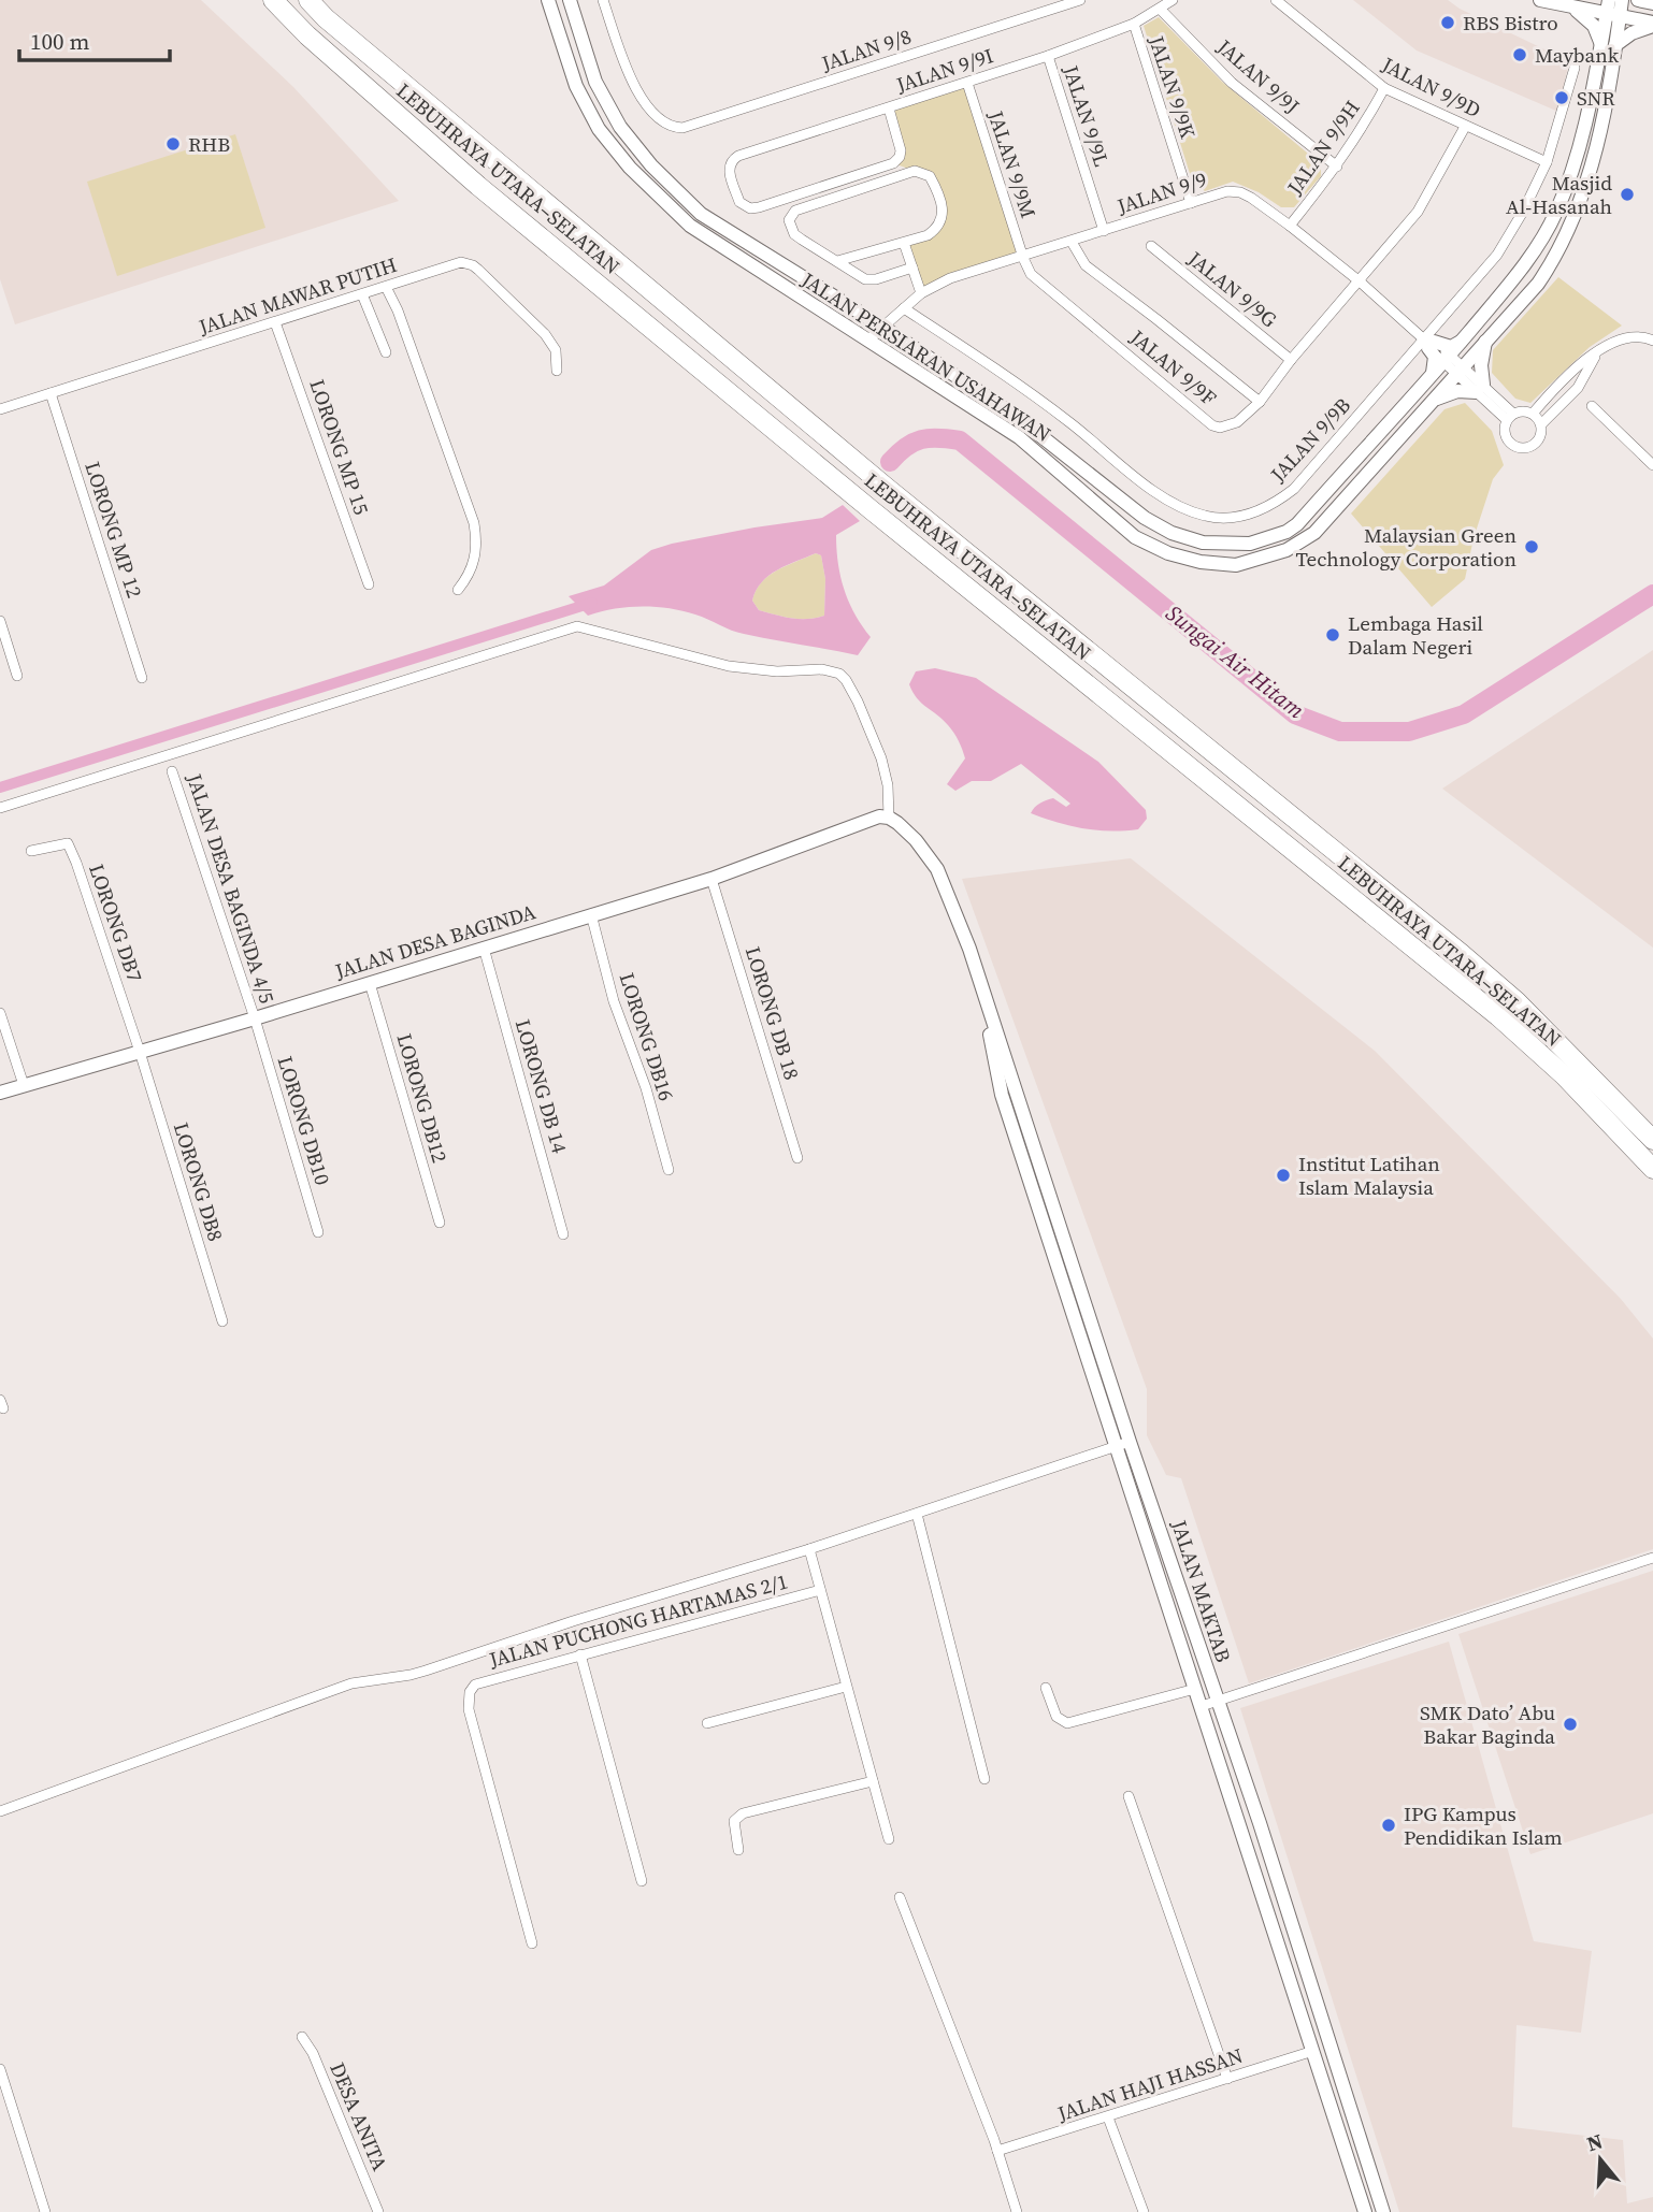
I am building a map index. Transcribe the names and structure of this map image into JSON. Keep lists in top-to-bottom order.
{
  "streets": {
    "highway": ["LEBUHRAYA UTARA–SELATAN"],
    "street": [
      "JALAN 9/8",
      "JALAN 9/9I",
      "JALAN 9/9J",
      "JALAN 9/9K",
      "JALAN 9/9D",
      "JALAN 9/9L",
      "JALAN 9/9H",
      "JALAN 9/9M",
      "JALAN 9/9",
      "JALAN 9/9G",
      "JALAN MAWAR PUTIH",
      "JALAN PERSIARAN USAHAWAN",
      "JALAN 9/9F",
      "JALAN 9/9B",
      "LORONG MP 15",
      "LORONG MP 12",
      "JALAN DESA BAGINDA 4/5",
      "LORONG DB7",
      "JALAN DESA BAGINDA",
      "LORONG DB 18",
      "LORONG DB16",
      "LORONG DB 14",
      "LORONG DB12",
      "LORONG DB10",
      "LORONG DB8",
      "JALAN MAKTAB",
      "JALAN PUCHONG HARTAMAS 2/1",
      "JALAN HAJI HASSAN",
      "DESA ANITA"
    ]
  },
  "crossings": [
    ["JALAN 9/9I", "JALAN 9/9J"],
    ["JALAN 9/9I", "JALAN 9/9K"],
    ["JALAN 9/9I", "JALAN 9/9L"],
    ["JALAN 9/9I", "JALAN 9/9M"],
    ["JALAN 9/9J", "JALAN 9/9H"],
    ["JALAN 9/9K", "JALAN 9/9"],
    ["JALAN 9/9D", "JALAN 9/9H"],
    ["JALAN 9/9D", "JALAN 9/9F"],
    ["JALAN 9/9D", "JALAN 9/9B"],
    ["JALAN 9/9L", "JALAN 9/9"],
    ["JALAN 9/9H", "JALAN 9/9"],
    ["JALAN 9/9M", "JALAN 9/9"],
    ["JALAN 9/9M", "JALAN 9/9F"],
    ["JALAN 9/9", "JALAN PERSIARAN USAHAWAN"],
    ["JALAN 9/9", "JALAN 9/9F"],
    ["JALAN 9/9", "JALAN 9/9B"],
    ["JALAN 9/9G", "JALAN 9/9F"],
    ["JALAN MAWAR PUTIH", "LORONG MP 15"],
    ["JALAN MAWAR PUTIH", "LORONG MP 12"],
    ["JALAN DESA BAGINDA 4/5", "JALAN DESA BAGINDA"],
    ["JALAN DESA BAGINDA 4/5", "LORONG DB10"],
    ["LORONG DB7", "JALAN DESA BAGINDA"],
    ["LORONG DB7", "LORONG DB8"],
    ["JALAN DESA BAGINDA", "LORONG DB 18"],
    ["JALAN DESA BAGINDA", "LORONG DB16"],
    ["JALAN DESA BAGINDA", "LORONG DB 14"],
    ["JALAN DESA BAGINDA", "LORONG DB12"],
    ["JALAN DESA BAGINDA", "LORONG DB10"],
    ["JALAN DESA BAGINDA", "LORONG DB8"],
    ["JALAN DESA BAGINDA", "JALAN MAKTAB"],
    ["JALAN MAKTAB", "JALAN HAJI HASSAN"]
  ],
  "water": ["Sungai Air Hitam"],
  "places": [
    "RBS Bistro",
    "Maybank",
    "SNR",
    "RHB",
    "Masjid Al-Hasanah",
    "Malaysian Green Technology Corporation",
    "Lembaga Hasil Dalam Negeri",
    "Institut Latihan Islam Malaysia",
    "SMK Dato’ Abu Bakar Baginda",
    "IPG Kampus Pendidikan Islam"
  ],
  "scale_bar": "100 m",
  "north": "top"
}
